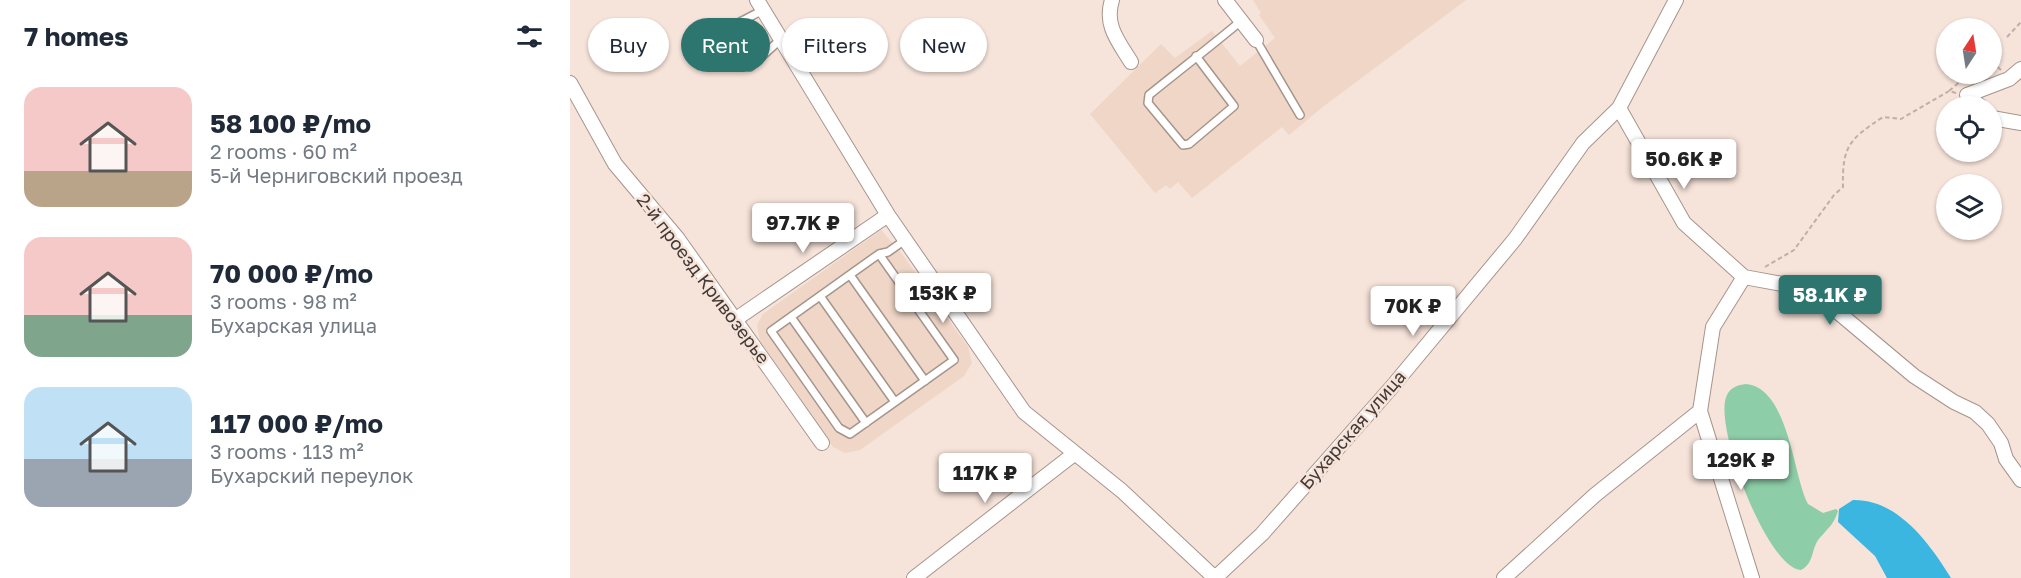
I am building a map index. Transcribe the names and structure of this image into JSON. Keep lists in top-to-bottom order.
{
  "streets": {
    "street": ["2-й проезд Кривозерье", "Бухарская улица"]
  },
  "north": "top",
  "page": {
    "heading": "7 homes",
    "chip": [
      "Buy",
      "Rent",
      "Filters",
      "New"
    ],
    "list": [
      {
        "name": "58 100 ₽/mo",
        "note": "2 rooms · 60 m² · 5-й Черниговский проезд"
      },
      {
        "name": "70 000 ₽/mo",
        "note": "3 rooms · 98 m² · Бухарская улица"
      },
      {
        "name": "117 000 ₽/mo",
        "note": "3 rooms · 113 m² · Бухарский переулок"
      }
    ],
    "price": [
      "50.6K ₽",
      "97.7K ₽",
      "153K ₽",
      "58.1K ₽",
      "70K ₽",
      "129K ₽",
      "117K ₽"
    ]
  }
}
